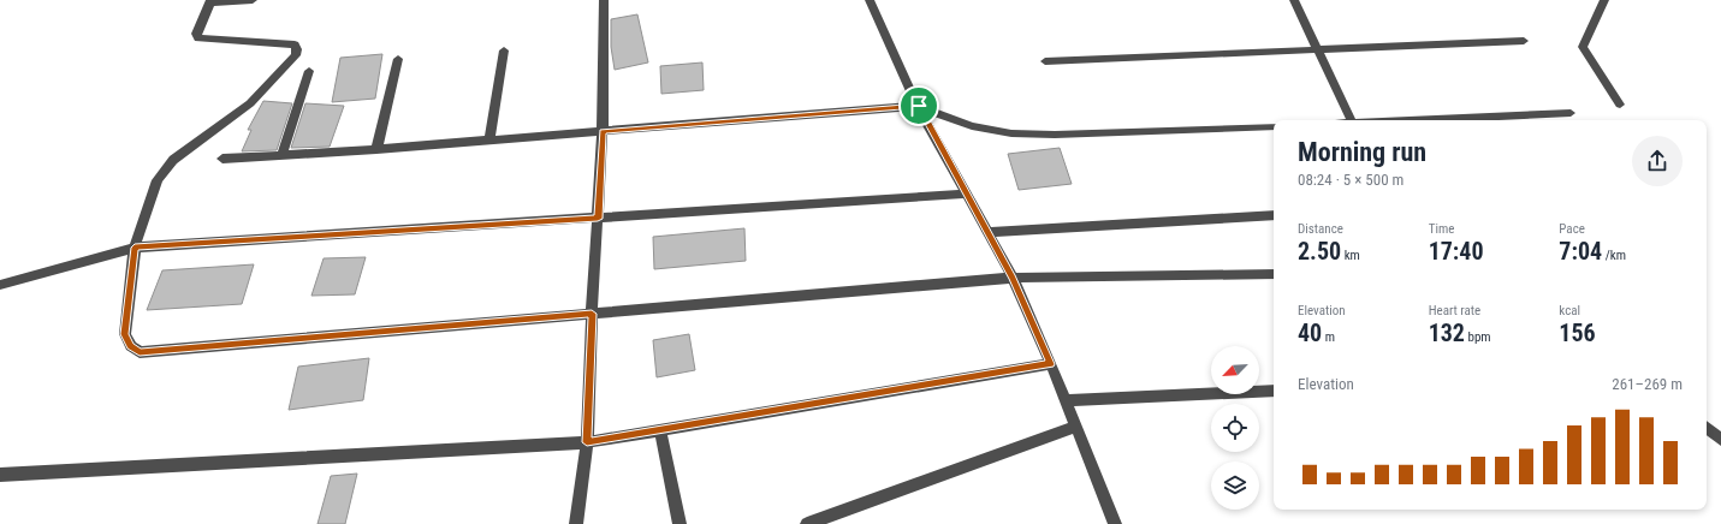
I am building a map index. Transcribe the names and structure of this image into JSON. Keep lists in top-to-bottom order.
{
  "north": "bottom left",
  "page": {
    "heading": ["Morning run", "08:24 · 5 × 500 m"],
    "stats": [
      ["Distance", "2.50 km"],
      ["Time", "17:40"],
      ["Pace", "7:04 /km"],
      ["Elevation", "40 m"],
      ["Heart rate", "132 bpm"],
      ["kcal", "156"]
    ],
    "chart": ["Elevation", "261–269 m"]
  }
}
